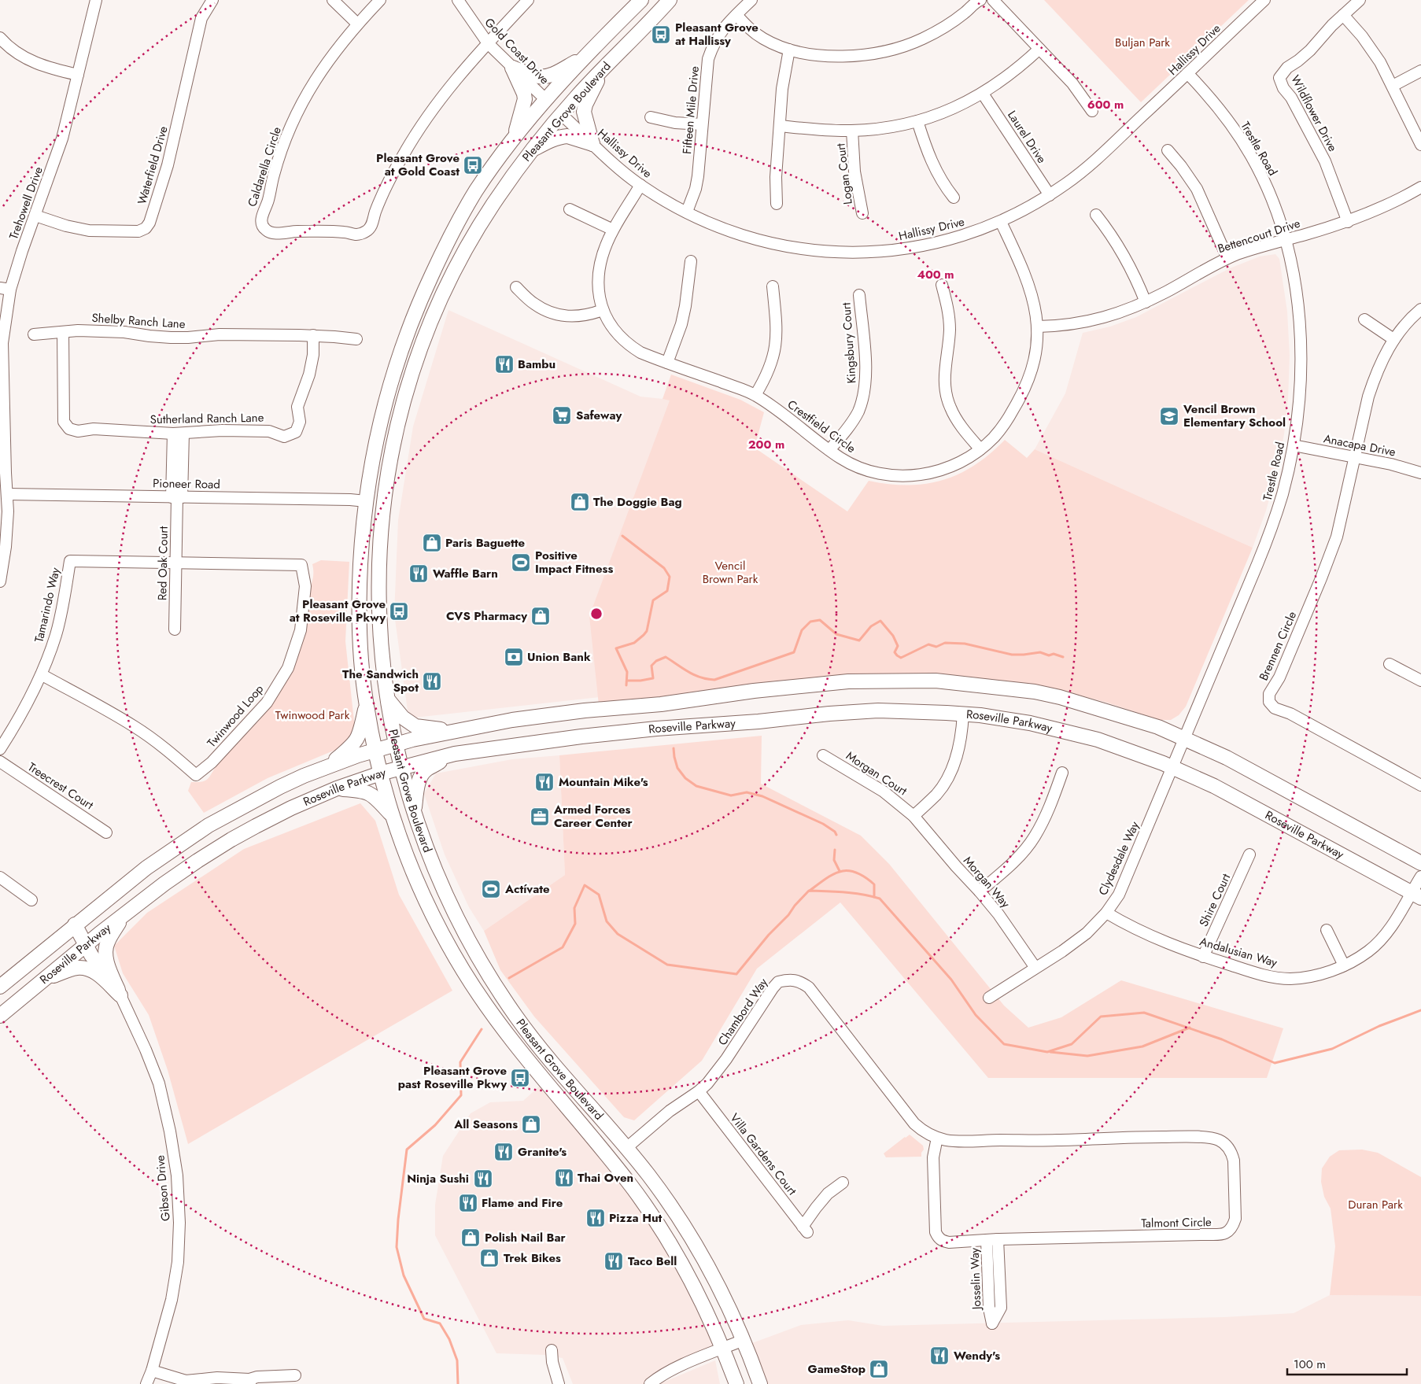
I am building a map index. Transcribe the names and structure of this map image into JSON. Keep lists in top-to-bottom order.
{
  "streets": {
    "main road": ["Pleasant Grove Boulevard", "Roseville Parkway"],
    "street": [
      "Hallissy Drive",
      "Gold Coast Drive",
      "Fifteen Mile Drive",
      "Wildflower Drive",
      "Laurel Drive",
      "Trestle Road",
      "Waterfield Drive",
      "Caldarella Circle",
      "Logan Court",
      "Trehowell Drive",
      "Bettencourt Drive",
      "Shelby Ranch Lane",
      "Kingsbury Court",
      "Sutherland Ranch Lane",
      "Crestfield Circle",
      "Anacapa Drive",
      "Pioneer Road",
      "Red Oak Court",
      "Tamarindo Way",
      "Brennen Circle",
      "Twinwood Loop",
      "Morgan Court",
      "Treecrest Court",
      "Clydesdale Way",
      "Morgan Way",
      "Shire Court",
      "Andalusian Way",
      "Chambord Way",
      "Villa Gardens Court",
      "Gibson Drive",
      "Talmont Circle",
      "Josselin Way"
    ]
  },
  "crossings": [
    ["Hallissy Drive", "Fifteen Mile Drive"],
    ["Hallissy Drive", "Pleasant Grove Boulevard"],
    ["Hallissy Drive", "Laurel Drive"],
    ["Hallissy Drive", "Trestle Road"],
    ["Hallissy Drive", "Crestfield Circle"],
    ["Gold Coast Drive", "Pleasant Grove Boulevard"],
    ["Gold Coast Drive", "Caldarella Circle"],
    ["Pleasant Grove Boulevard", "Pioneer Road"],
    ["Pleasant Grove Boulevard", "Roseville Parkway"],
    ["Pleasant Grove Boulevard", "Chambord Way"],
    ["Wildflower Drive", "Bettencourt Drive"],
    ["Trestle Road", "Bettencourt Drive"],
    ["Trestle Road", "Anacapa Drive"],
    ["Trestle Road", "Roseville Parkway"],
    ["Trestle Road", "Clydesdale Way"],
    ["Waterfield Drive", "Trehowell Drive"],
    ["Trehowell Drive", "Pioneer Road"],
    ["Bettencourt Drive", "Crestfield Circle"],
    ["Shelby Ranch Lane", "Sutherland Ranch Lane"],
    ["Kingsbury Court", "Crestfield Circle"],
    ["Sutherland Ranch Lane", "Red Oak Court"],
    ["Anacapa Drive", "Brennen Circle"],
    ["Pioneer Road", "Red Oak Court"],
    ["Red Oak Court", "Tamarindo Way"],
    ["Red Oak Court", "Twinwood Loop"],
    ["Tamarindo Way", "Twinwood Loop"],
    ["Roseville Parkway", "Clydesdale Way"],
    ["Roseville Parkway", "Andalusian Way"],
    ["Morgan Court", "Morgan Way"],
    ["Clydesdale Way", "Morgan Way"],
    ["Clydesdale Way", "Andalusian Way"],
    ["Shire Court", "Andalusian Way"],
    ["Chambord Way", "Villa Gardens Court"],
    ["Chambord Way", "Talmont Circle"],
    ["Talmont Circle", "Josselin Way"]
  ],
  "parks": [
    "Buljan Park",
    "Vencil Brown Park",
    "Twinwood Park",
    "Duran Park"
  ],
  "places": {
    "bus stop": [
      "Pleasant Grove at Hallissy",
      "Pleasant Grove at Gold Coast",
      "Pleasant Grove at Roseville Pkwy",
      "Pleasant Grove past Roseville Pkwy"
    ],
    "restaurant": [
      "Bambu",
      "Waffle Barn",
      "The Sandwich Spot",
      "Mountain Mike's",
      "Granite's",
      "Thai Oven",
      "Ninja Sushi",
      "Flame and Fire",
      "Pizza Hut",
      "Taco Bell",
      "Wendy's"
    ],
    "supermarket": ["Safeway"],
    "school or university": ["Vencil Brown Elementary School"],
    "shop": [
      "The Doggie Bag",
      "Paris Baguette",
      "CVS Pharmacy",
      "All Seasons",
      "Polish Nail Bar",
      "Trek Bikes",
      "GameStop"
    ],
    "sports": ["Positive Impact Fitness", "Actívate"],
    "bank": ["Union Bank"],
    "office": ["Armed Forces Career Center"]
  },
  "scale_bar": "100 m",
  "rings": ["600 m", "400 m", "200 m"]
}
